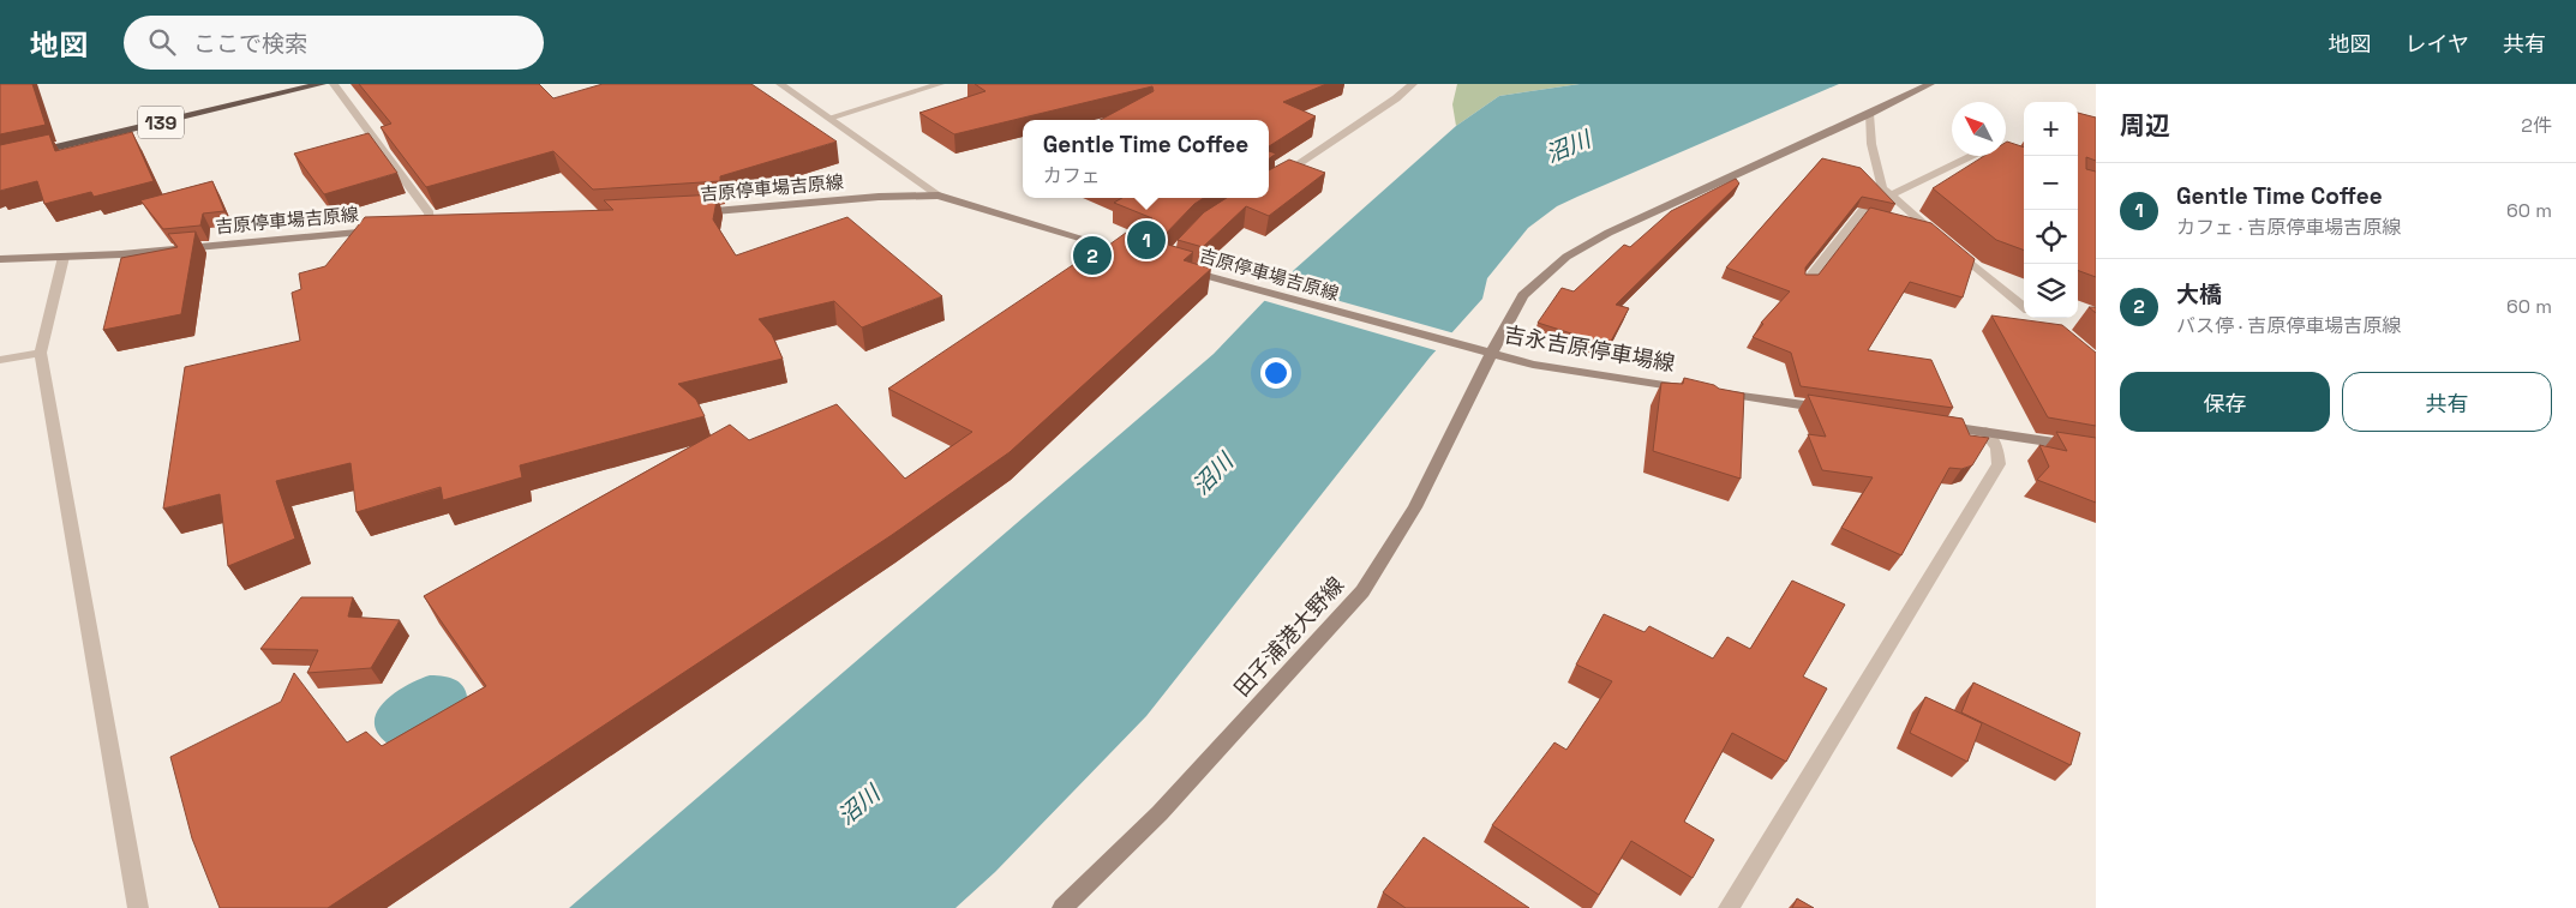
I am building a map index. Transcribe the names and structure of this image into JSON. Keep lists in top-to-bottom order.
{
  "streets": {
    "highway": ["139"],
    "main road": ["吉原停車場吉原線", "吉永吉原停車場線", "田子浦港大野線"]
  },
  "crossings": [
    ["吉原停車場吉原線", "吉永吉原停車場線"],
    ["吉原停車場吉原線", "田子浦港大野線"],
    ["吉永吉原停車場線", "田子浦港大野線"]
  ],
  "water": ["沼川"],
  "north": "top left",
  "page": {
    "header": "地図",
    "search": "ここで検索",
    "nav": ["地図", "レイヤ", "共有"],
    "heading": ["周辺", "2件"],
    "map_buttons": ["+", "−"],
    "popup": ["Gentle Time Coffee", "カフェ"],
    "list": [
      {
        "mark": "1",
        "name": "Gentle Time Coffee",
        "note": "カフェ · 吉原停車場吉原線",
        "value": "60 m"
      },
      {
        "mark": "2",
        "name": "大橋",
        "note": "バス停 · 吉原停車場吉原線",
        "value": "60 m"
      }
    ],
    "pins": ["1", "2"],
    "buttons": ["保存", "共有"]
  }
}
